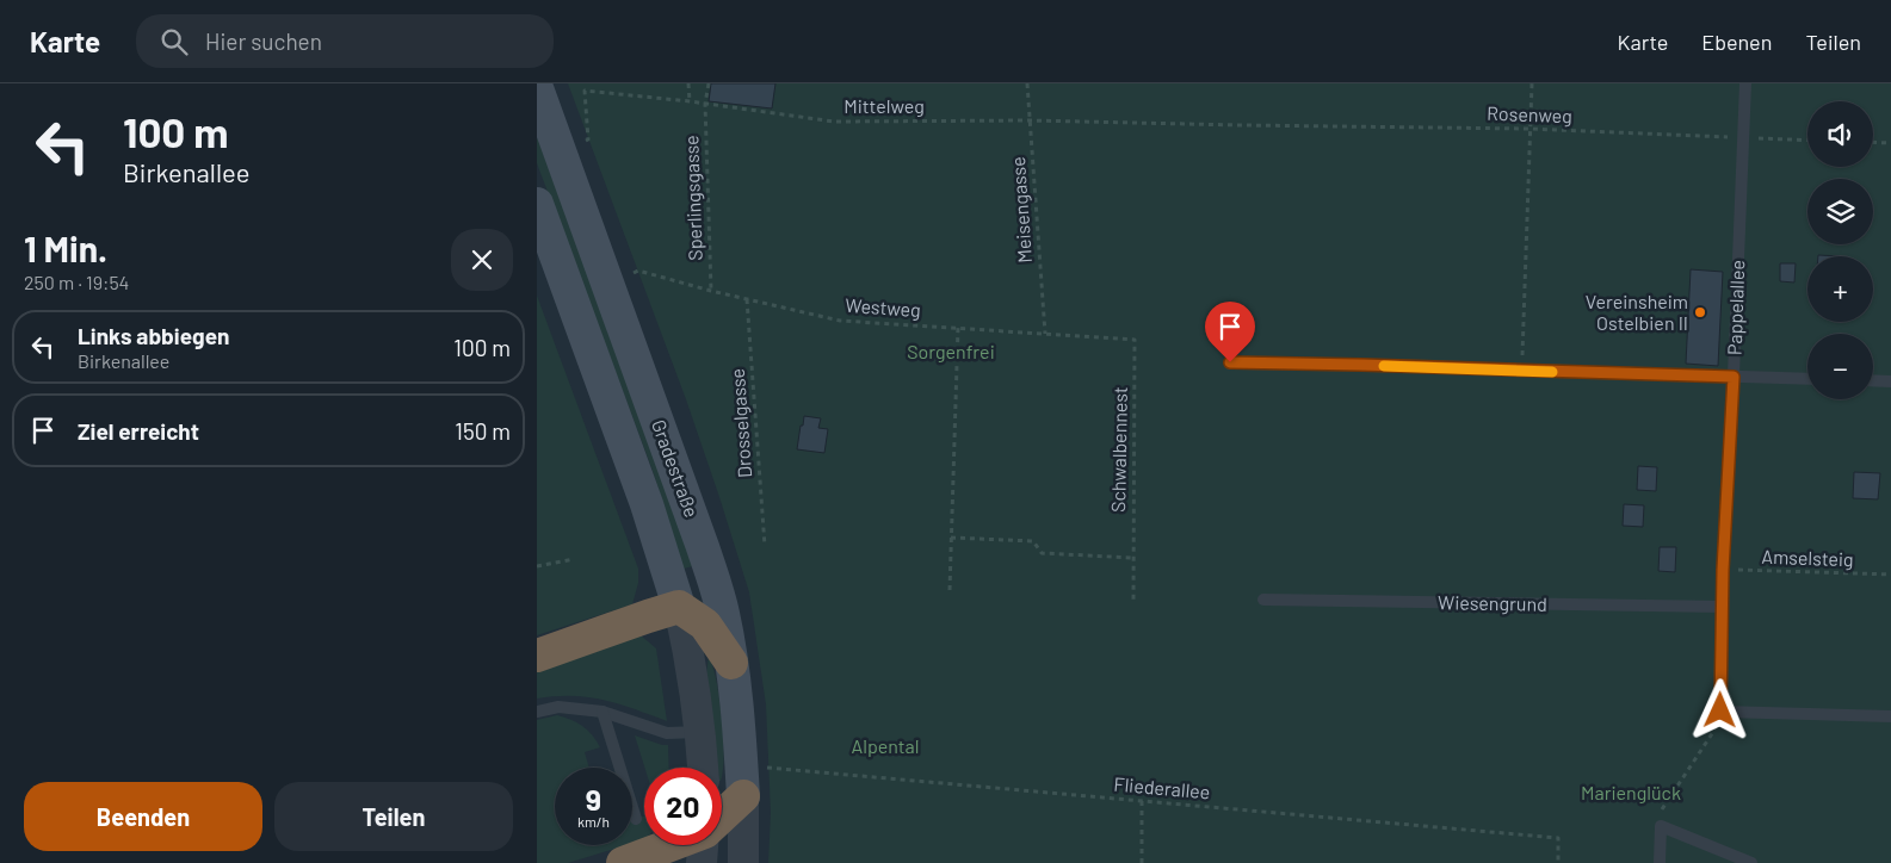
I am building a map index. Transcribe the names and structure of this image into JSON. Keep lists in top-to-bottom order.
{
  "streets": {
    "main road": ["Gradestraße"],
    "lane": ["Pappelallee", "Wiesengrund"],
    "path": [
      "Mittelweg",
      "Rosenweg",
      "Sperlingsgasse",
      "Meisengasse",
      "Westweg",
      "Drosselgasse",
      "Schwalbennest",
      "Amselsteig",
      "Fliederallee"
    ]
  },
  "crossings": [
    ["Mittelweg", "Rosenweg"],
    ["Mittelweg", "Sperlingsgasse"],
    ["Mittelweg", "Meisengasse"],
    ["Rosenweg", "Pappelallee"],
    ["Sperlingsgasse", "Westweg"],
    ["Meisengasse", "Westweg"],
    ["Westweg", "Drosselgasse"],
    ["Westweg", "Schwalbennest"],
    ["Pappelallee", "Amselsteig"],
    ["Pappelallee", "Wiesengrund"]
  ],
  "parks": ["Sorgenfrei", "Alpental", "Marienglück"],
  "places": ["Vereinsheim Ostelbien II"],
  "page": {
    "header": "Karte",
    "search": "Hier suchen",
    "nav": ["Karte", "Ebenen", "Teilen"],
    "turn": ["100 m", "Birkenallee"],
    "map_buttons": ["+", "−"],
    "heading": ["1 Min.", "250 m · 19:54"],
    "list": [
      {
        "name": "Links abbiegen",
        "note": "Birkenallee",
        "value": "100 m"
      },
      {
        "name": "Ziel erreicht",
        "value": "150 m"
      }
    ],
    "speed": "9 km/h",
    "limit": "20",
    "buttons": ["Beenden", "Teilen"]
  }
}
